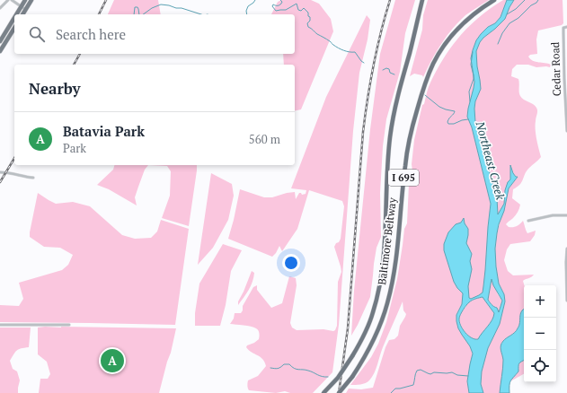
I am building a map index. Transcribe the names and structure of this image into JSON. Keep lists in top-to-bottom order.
{
  "streets": {
    "highway": ["I 695", "Baltimore Beltway"],
    "street": ["Cedar Road"]
  },
  "water": ["Northeast Creek"],
  "page": {
    "search": "Search here",
    "heading": "Nearby",
    "list": [
      {
        "mark": "A",
        "name": "Batavia Park",
        "note": "Park",
        "value": "560 m"
      }
    ],
    "map_buttons": ["+", "−"],
    "pins": "A"
  }
}
